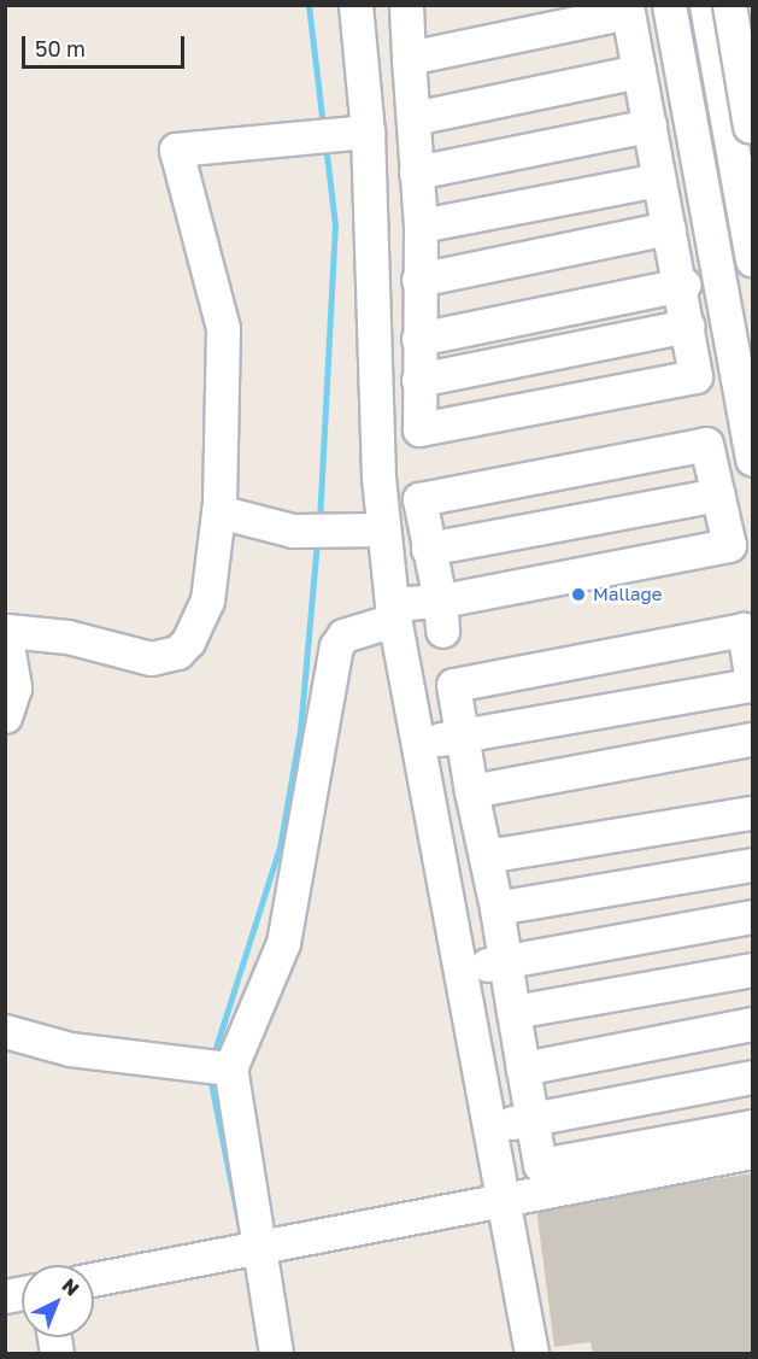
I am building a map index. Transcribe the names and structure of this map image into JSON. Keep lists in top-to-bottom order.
{
  "places": ["Mallage"],
  "scale_bar": "50 m",
  "north": "top right"
}
